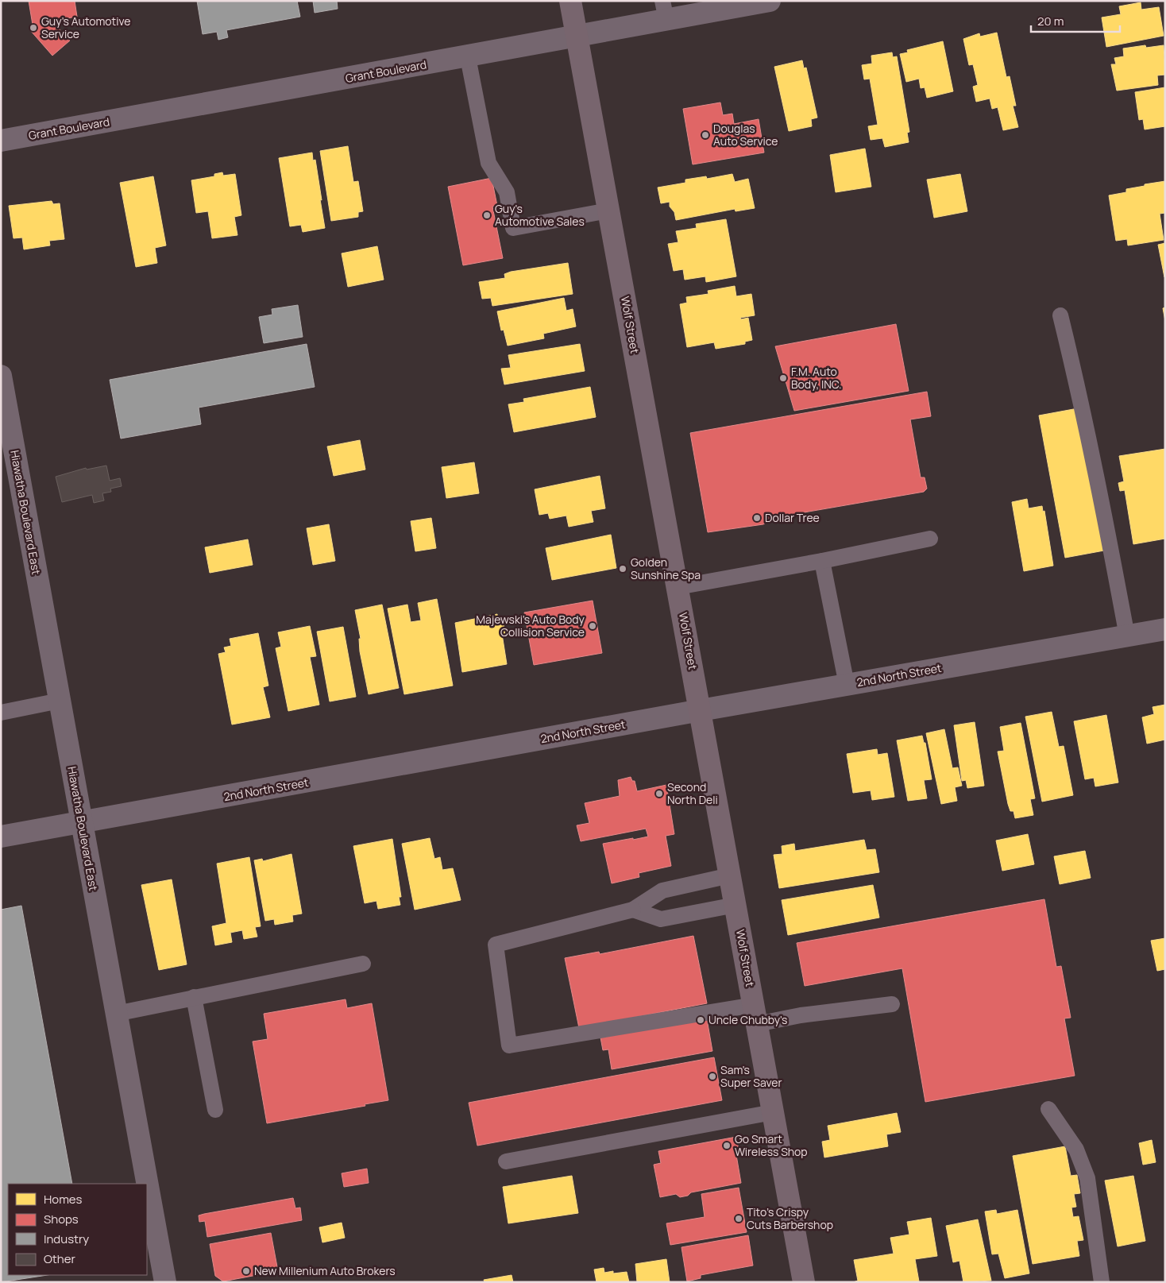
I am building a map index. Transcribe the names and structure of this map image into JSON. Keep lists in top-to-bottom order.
{
  "streets": {
    "main road": ["Wolf Street"],
    "street": ["Grant Boulevard", "Hiawatha Boulevard East", "2nd North Street"]
  },
  "crossings": [
    ["Grant Boulevard", "Wolf Street"],
    ["Wolf Street", "2nd North Street"],
    ["Hiawatha Boulevard East", "2nd North Street"]
  ],
  "places": [
    "Guy's Automotive Service",
    "Douglas Auto Service",
    "Guy's Automotive Sales",
    "F.M. Auto Body, INC.",
    "Dollar Tree",
    "Golden Sunshine Spa",
    "Majewski's Auto Body Collision Service",
    "Second North Deli",
    "Uncle Chubby's",
    "Sam's Super Saver",
    "Go Smart Wireless Shop",
    "Tito's Crispy Cuts Barbershop",
    "New Millenium Auto Brokers"
  ],
  "legend": [
    "Homes",
    "Shops",
    "Industry",
    "Other"
  ],
  "scale_bar": "20 m"
}
